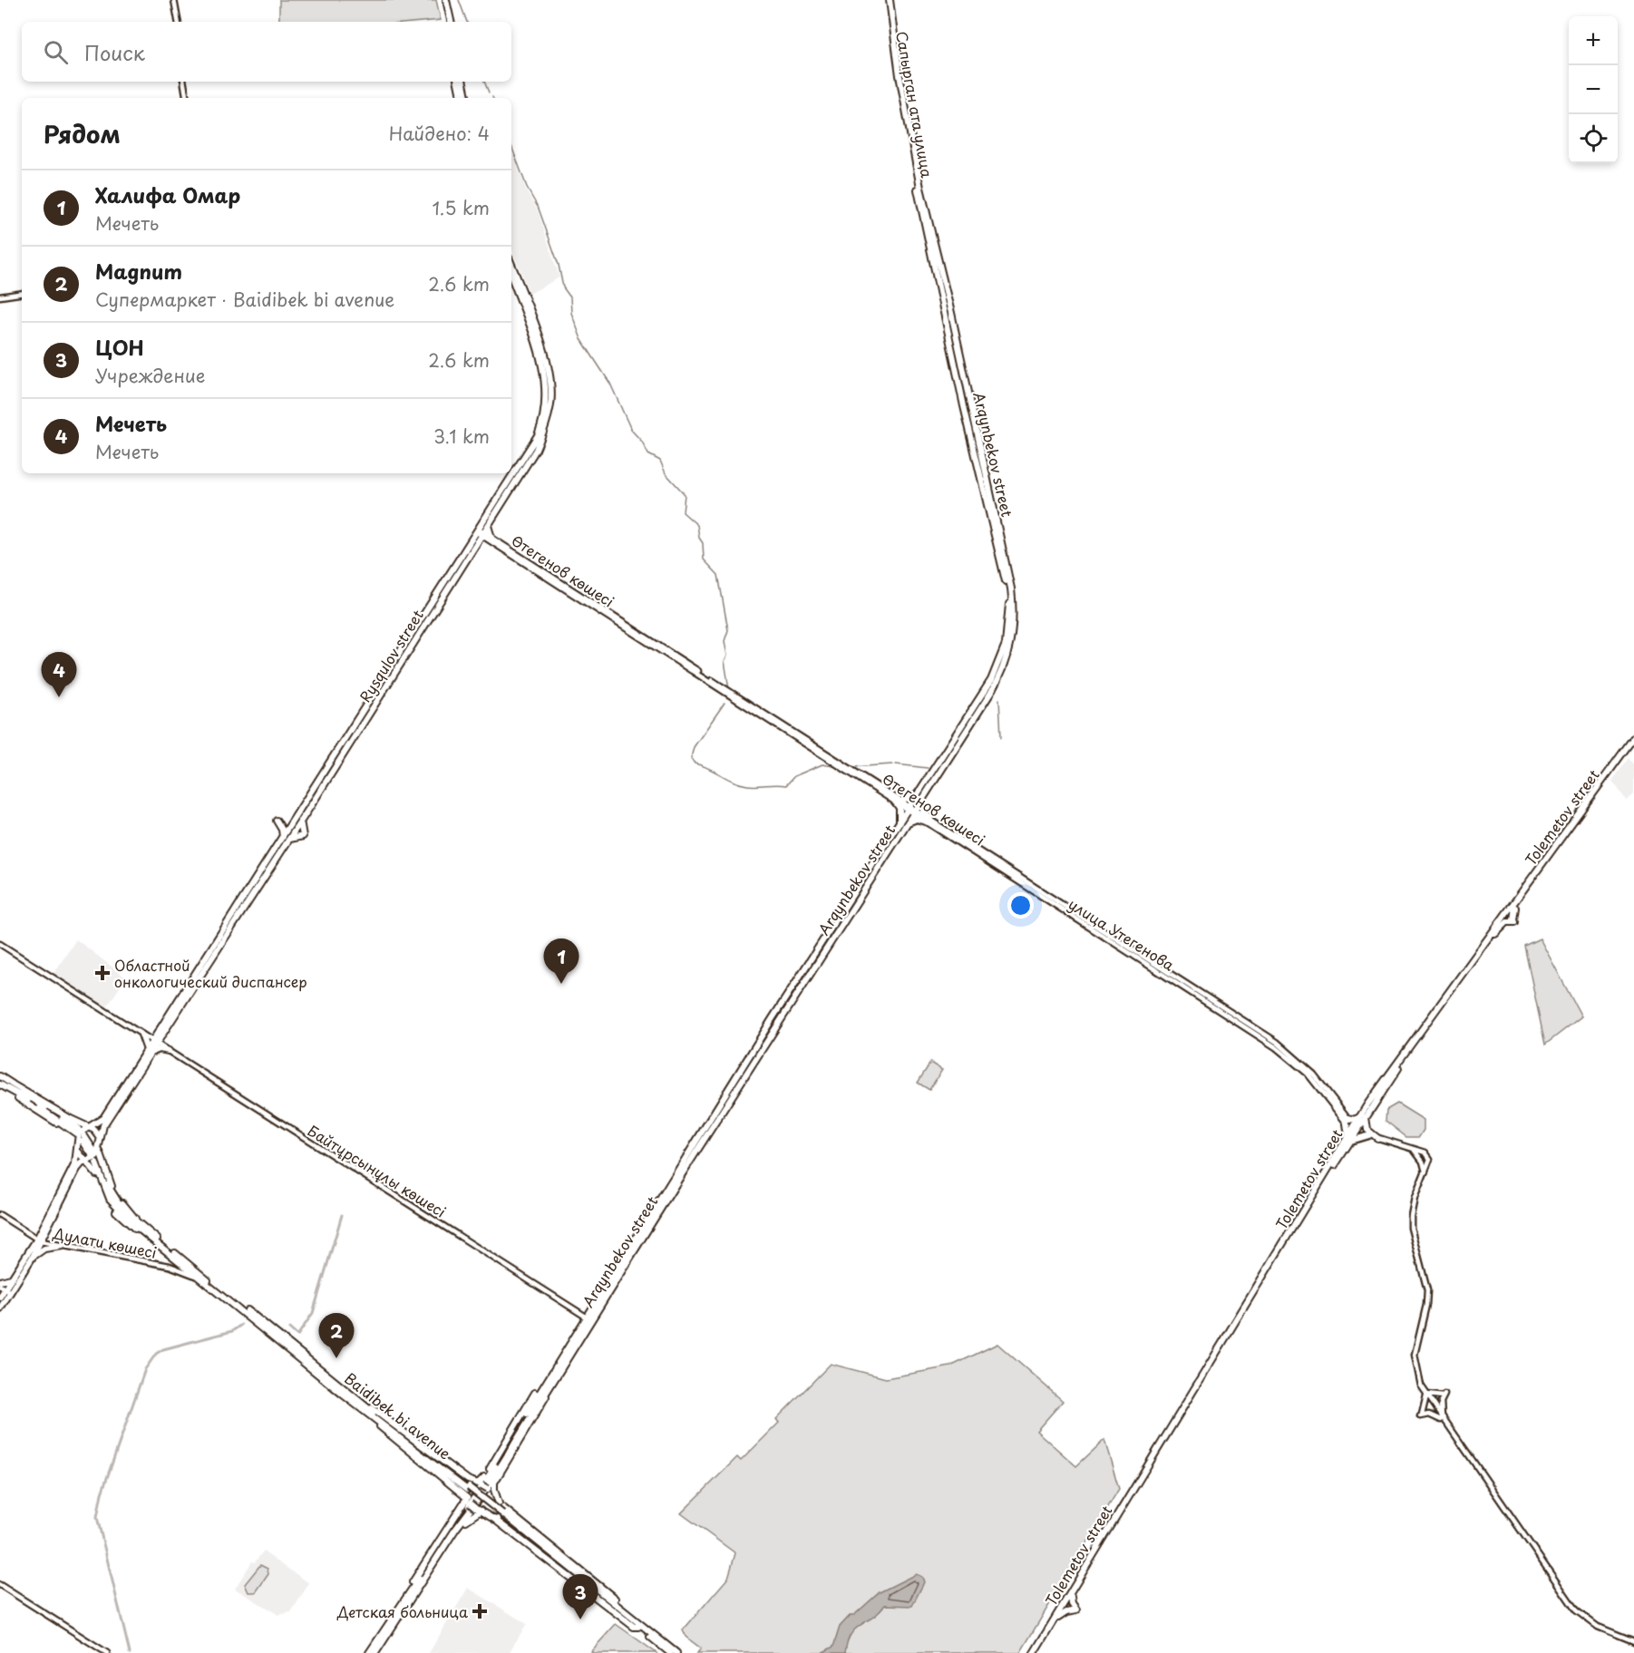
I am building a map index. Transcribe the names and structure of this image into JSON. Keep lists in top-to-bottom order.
{
  "streets": {
    "main road": [
      "Сапырган ата улица",
      "Arqynbekov street",
      "Өтегенов көшесі",
      "Rysqulov street",
      "Tolemetov street",
      "улица Утегенова",
      "Байтұрсынұлы көшесі",
      "Дулати көшесі",
      "Baidibek bi avenue"
    ]
  },
  "crossings": [
    ["Сапырган ата улица", "Arqynbekov street"],
    ["Arqynbekov street", "Өтегенов көшесі"],
    ["Arqynbekov street", "улица Утегенова"],
    ["Arqynbekov street", "Байтұрсынұлы көшесі"],
    ["Өтегенов көшесі", "Rysqulov street"],
    ["Өтегенов көшесі", "улица Утегенова"],
    ["Rysqulov street", "Байтұрсынұлы көшесі"],
    ["Tolemetov street", "улица Утегенова"],
    ["Дулати көшесі", "Baidibek bi avenue"]
  ],
  "places": {
    "health": ["Областной онкологический диспансер", "Детская больница"]
  },
  "page": {
    "map_buttons": ["+", "−"],
    "search": "Поиск",
    "heading": ["Рядом", "Найдено: 4"],
    "list": [
      {
        "mark": "1",
        "name": "Халифа Омар",
        "note": "Мечеть",
        "value": "1.5 km"
      },
      {
        "mark": "2",
        "name": "Magnum",
        "note": "Супермаркет · Baidibek bi avenue",
        "value": "2.6 km"
      },
      {
        "mark": "3",
        "name": "ЦОН",
        "note": "Учреждение",
        "value": "2.6 km"
      },
      {
        "mark": "4",
        "name": "Мечеть",
        "note": "Мечеть",
        "value": "3.1 km"
      }
    ],
    "pins": [
      "4",
      "1",
      "2",
      "3"
    ]
  }
}
